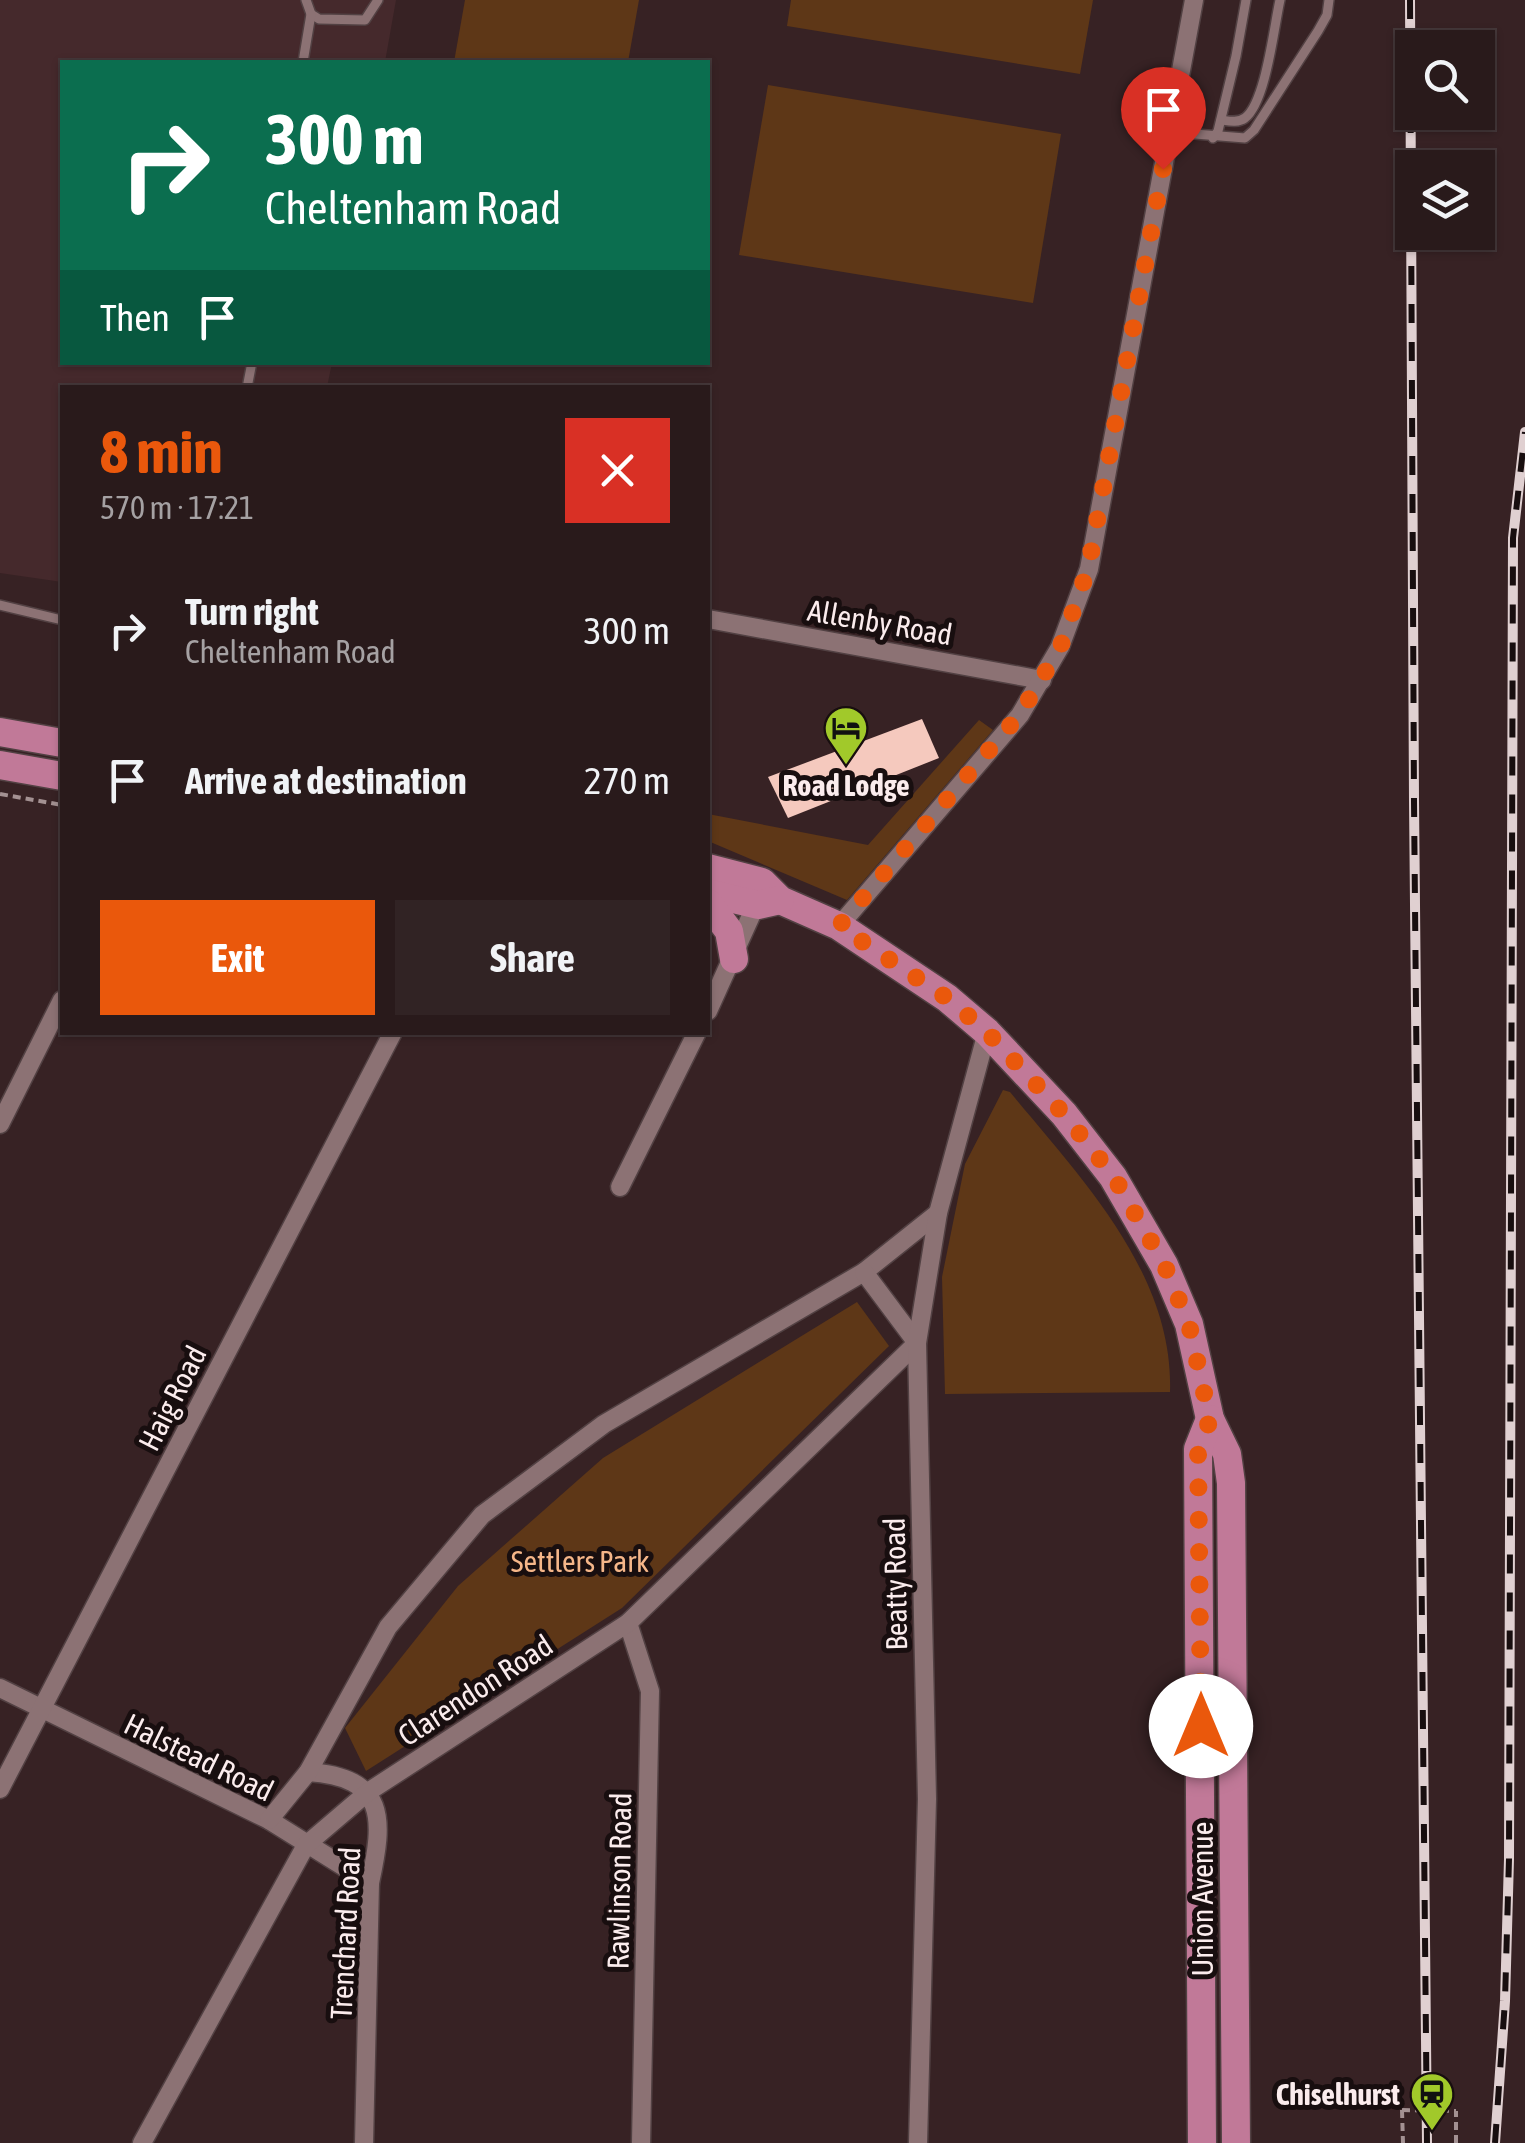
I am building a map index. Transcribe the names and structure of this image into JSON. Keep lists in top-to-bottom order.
{
  "streets": {
    "main road": ["Union Avenue"],
    "street": [
      "Allenby Road",
      "Haig Road",
      "Beatty Road",
      "Clarendon Road",
      "Halstead Road",
      "Rawlinson Road",
      "Trenchard Road"
    ]
  },
  "crossings": [
    ["Haig Road", "Halstead Road"],
    ["Beatty Road", "Clarendon Road"],
    ["Beatty Road", "Union Avenue"],
    ["Clarendon Road", "Halstead Road"],
    ["Clarendon Road", "Rawlinson Road"],
    ["Clarendon Road", "Trenchard Road"],
    ["Halstead Road", "Trenchard Road"]
  ],
  "parks": ["Settlers Park"],
  "places": {
    "hotel": ["Road Lodge"],
    "station": ["Chiselhurst"]
  },
  "page": {
    "turn": ["300 m", "Cheltenham Road"],
    "then": "Then",
    "heading": ["8 min", "570 m · 17:21"],
    "list": [
      {
        "name": "Turn right",
        "note": "Cheltenham Road",
        "value": "300 m"
      },
      {
        "name": "Arrive at destination",
        "value": "270 m"
      }
    ],
    "buttons": ["Exit", "Share"]
  }
}
